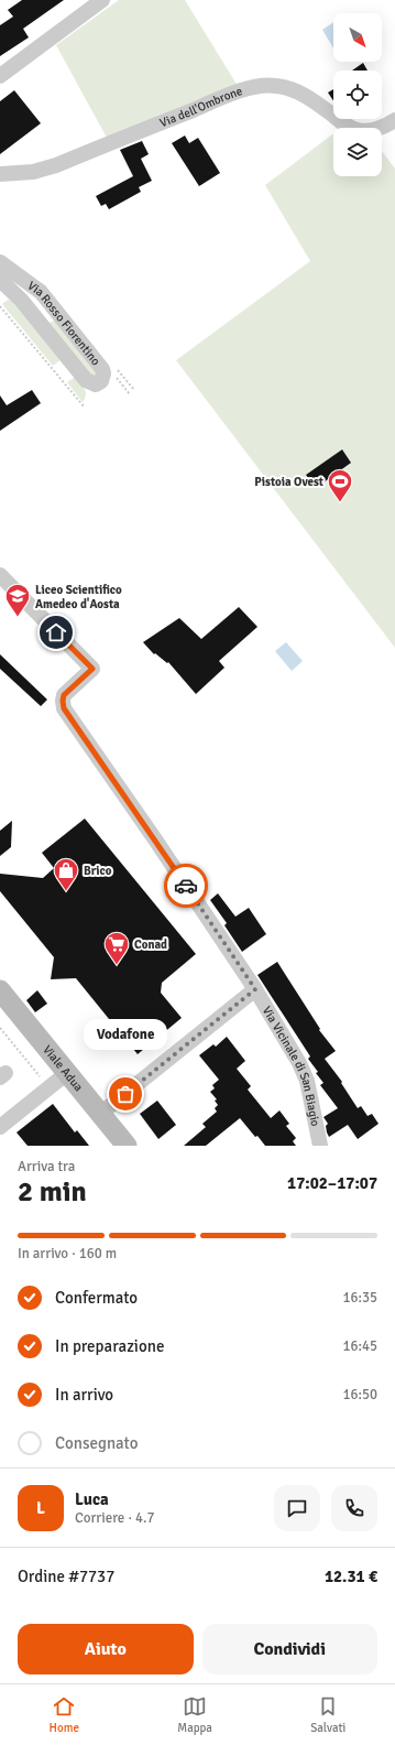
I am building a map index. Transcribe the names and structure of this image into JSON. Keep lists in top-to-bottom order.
{
  "streets": {
    "main road": ["Viale Adua"],
    "street": ["Via dell'Ombrone", "Via Rosso Fiorentino", "Via Vicinale di San Biagio"]
  },
  "crossings": [
    ["Via Vicinale di San Biagio", "Viale Adua"]
  ],
  "places": {
    "sports": ["Pistoia Ovest"],
    "school or university": ["Liceo Scientifico Amedeo d'Aosta"],
    "shop": ["Brico"],
    "supermarket": ["Conad"],
    "other": ["Vodafone"]
  },
  "north": "bottom right",
  "page": {
    "bubble": "Vodafone",
    "heading": ["2 min", "Arriva tra", "17:02–17:07"],
    "panel": [
      "Luca",
      "Corriere · 4.7",
      "Ordine #7737",
      "12.31 €"
    ],
    "bar": "In arrivo · 160 m",
    "list": [
      ["Confermato", "16:35"],
      ["In preparazione", "16:45"],
      ["In arrivo", "16:50"],
      "Consegnato"
    ],
    "round": "L",
    "buttons": ["Aiuto", "Condividi"],
    "tabs": ["Home", "Mappa", "Salvati"]
  }
}
